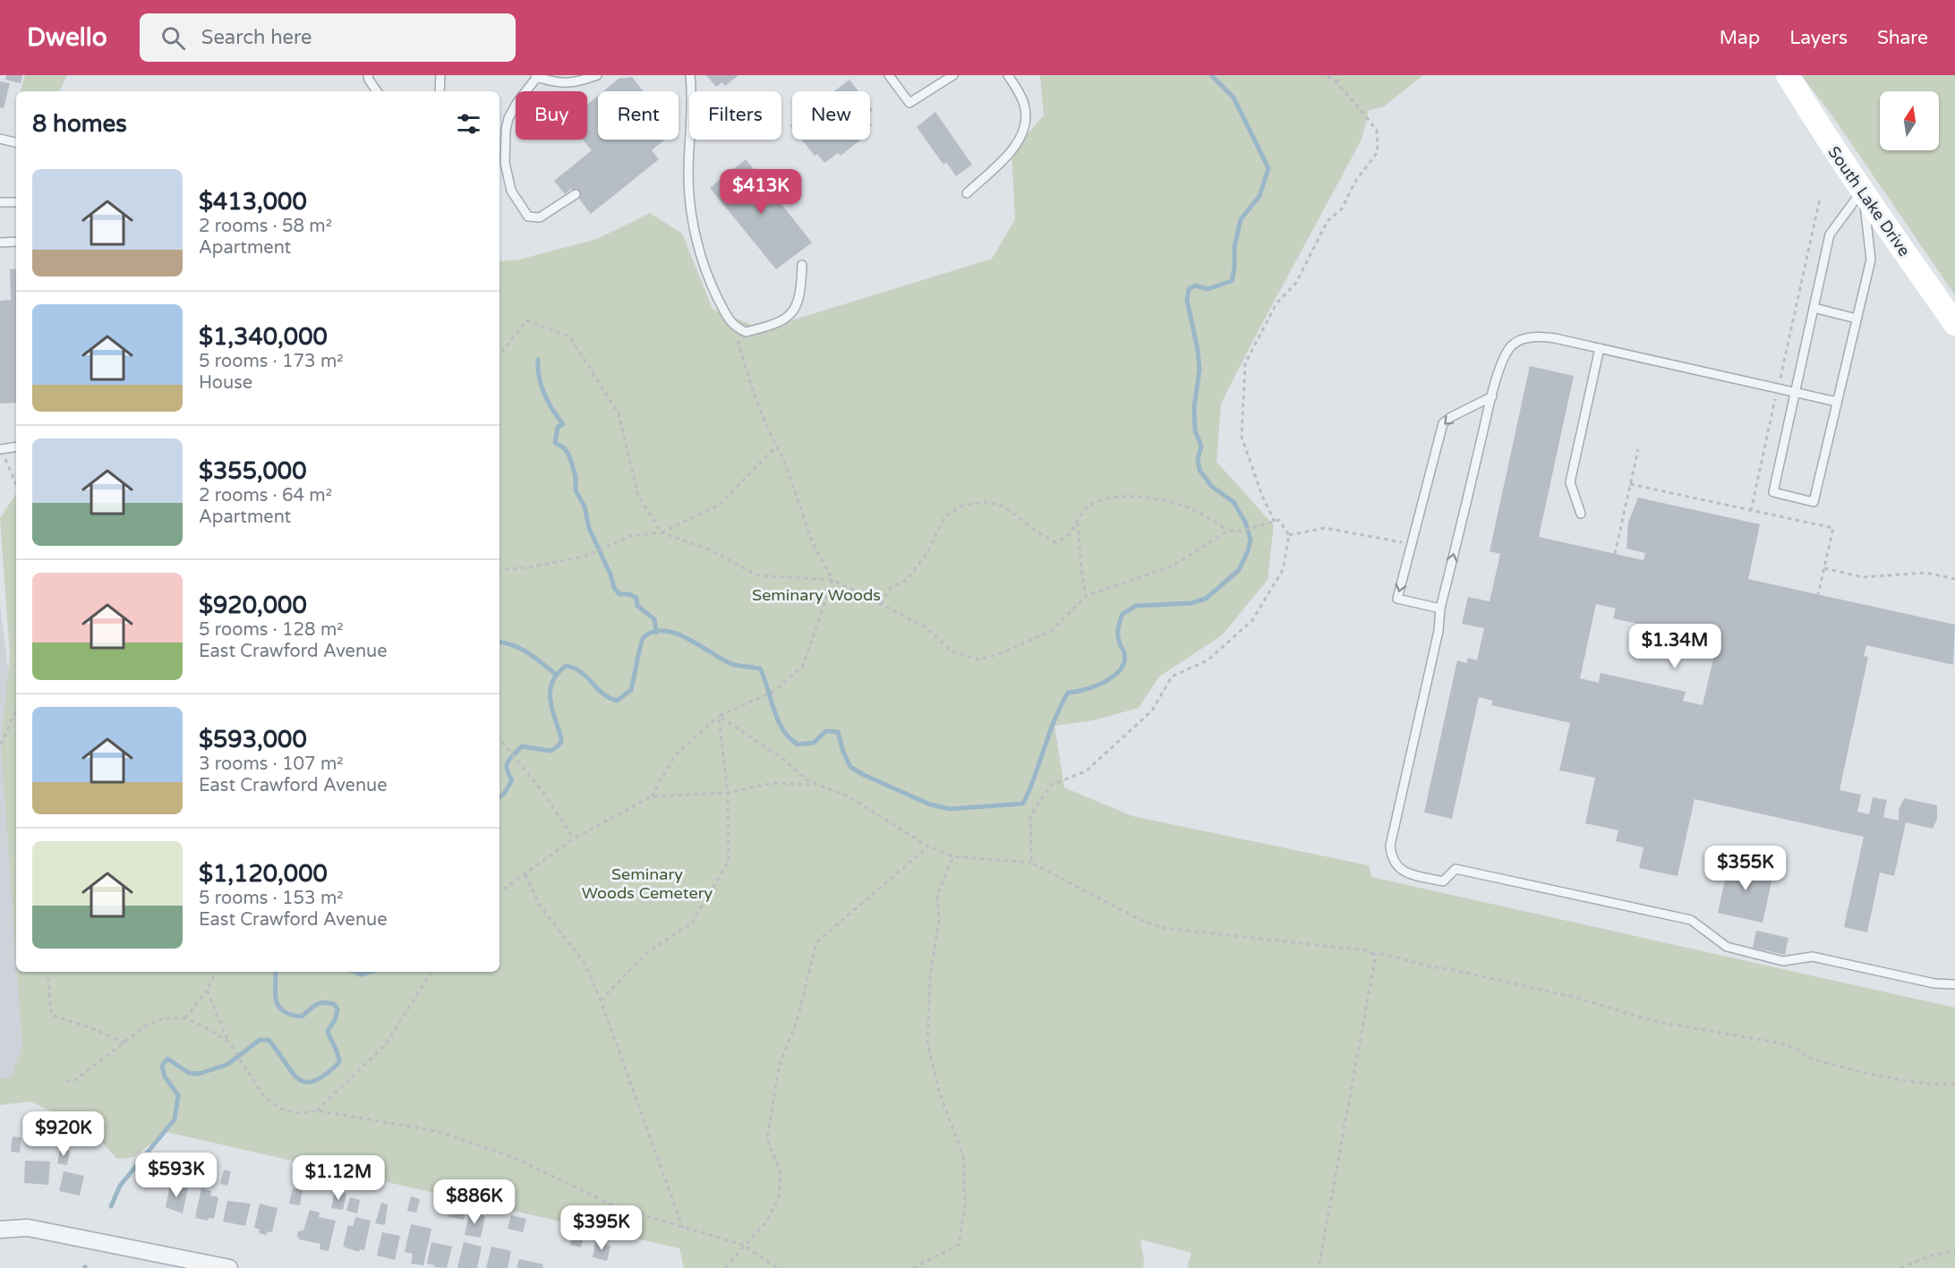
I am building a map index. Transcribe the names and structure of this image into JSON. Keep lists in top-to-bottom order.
{
  "streets": {
    "street": ["South Lake Drive"]
  },
  "parks": ["Seminary Woods", "Seminary Woods Cemetery"],
  "north": "top",
  "page": {
    "header": "Dwello",
    "search": "Search here",
    "nav": ["Map", "Layers", "Share"],
    "chip": [
      "Buy",
      "Rent",
      "Filters",
      "New"
    ],
    "heading": "8 homes",
    "list": [
      {
        "name": "$413,000",
        "note": "2 rooms · 58 m² · Apartment"
      },
      {
        "name": "$1,340,000",
        "note": "5 rooms · 173 m² · House"
      },
      {
        "name": "$355,000",
        "note": "2 rooms · 64 m² · Apartment"
      },
      {
        "name": "$920,000",
        "note": "5 rooms · 128 m² · East Crawford Avenue"
      },
      {
        "name": "$593,000",
        "note": "3 rooms · 107 m² · East Crawford Avenue"
      },
      {
        "name": "$1,120,000",
        "note": "5 rooms · 153 m² · East Crawford Avenue"
      }
    ],
    "price": [
      "$413K",
      "$1.34M",
      "$355K",
      "$920K",
      "$593K",
      "$1.12M",
      "$886K",
      "$395K"
    ]
  }
}
